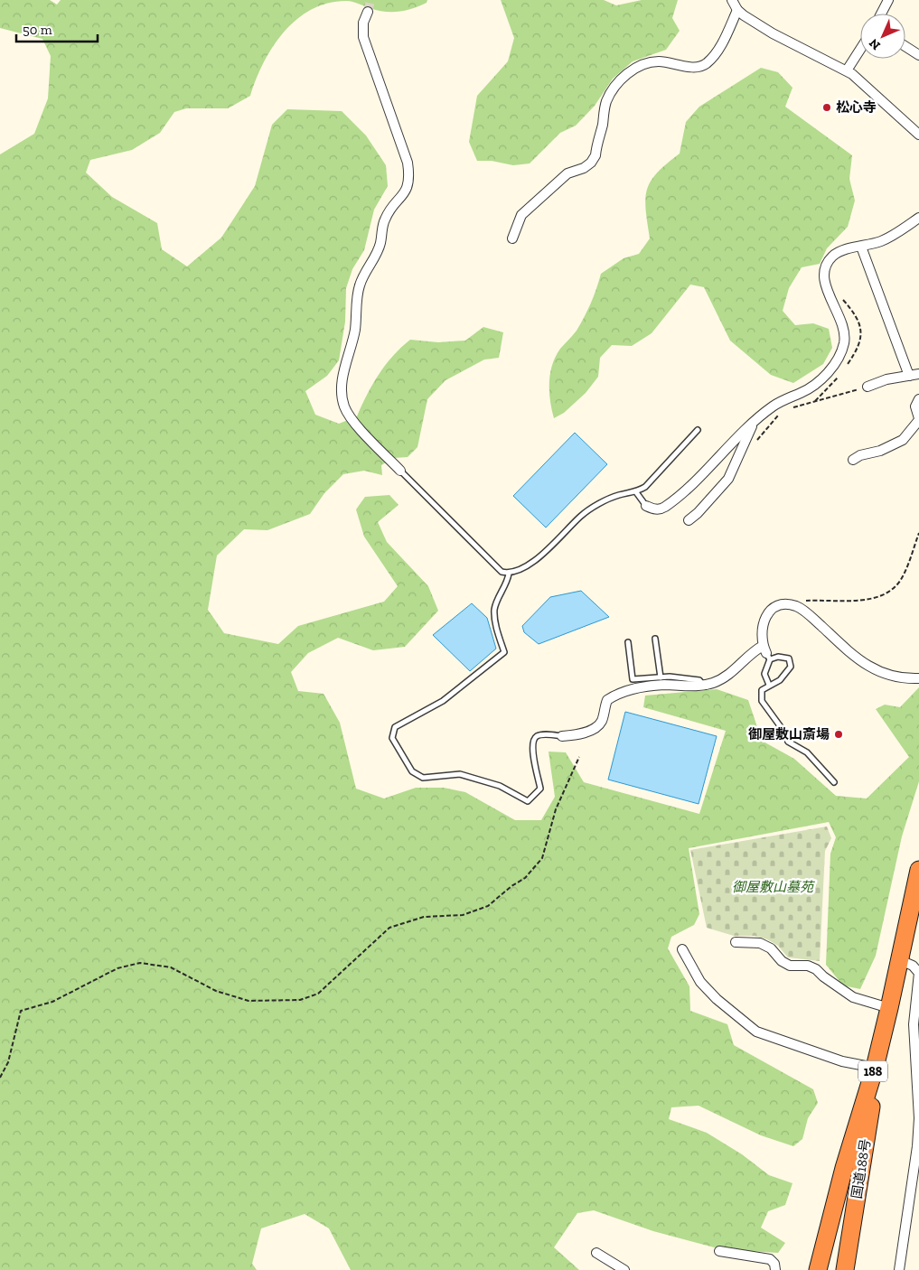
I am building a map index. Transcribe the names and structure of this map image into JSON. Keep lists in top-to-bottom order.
{
  "streets": {
    "highway": ["188", "国道188号"]
  },
  "parks": ["御屋敷山墓苑"],
  "places": ["松心寺", "御屋敷山斎場"],
  "scale_bar": "50 m",
  "north": "bottom left"
}
